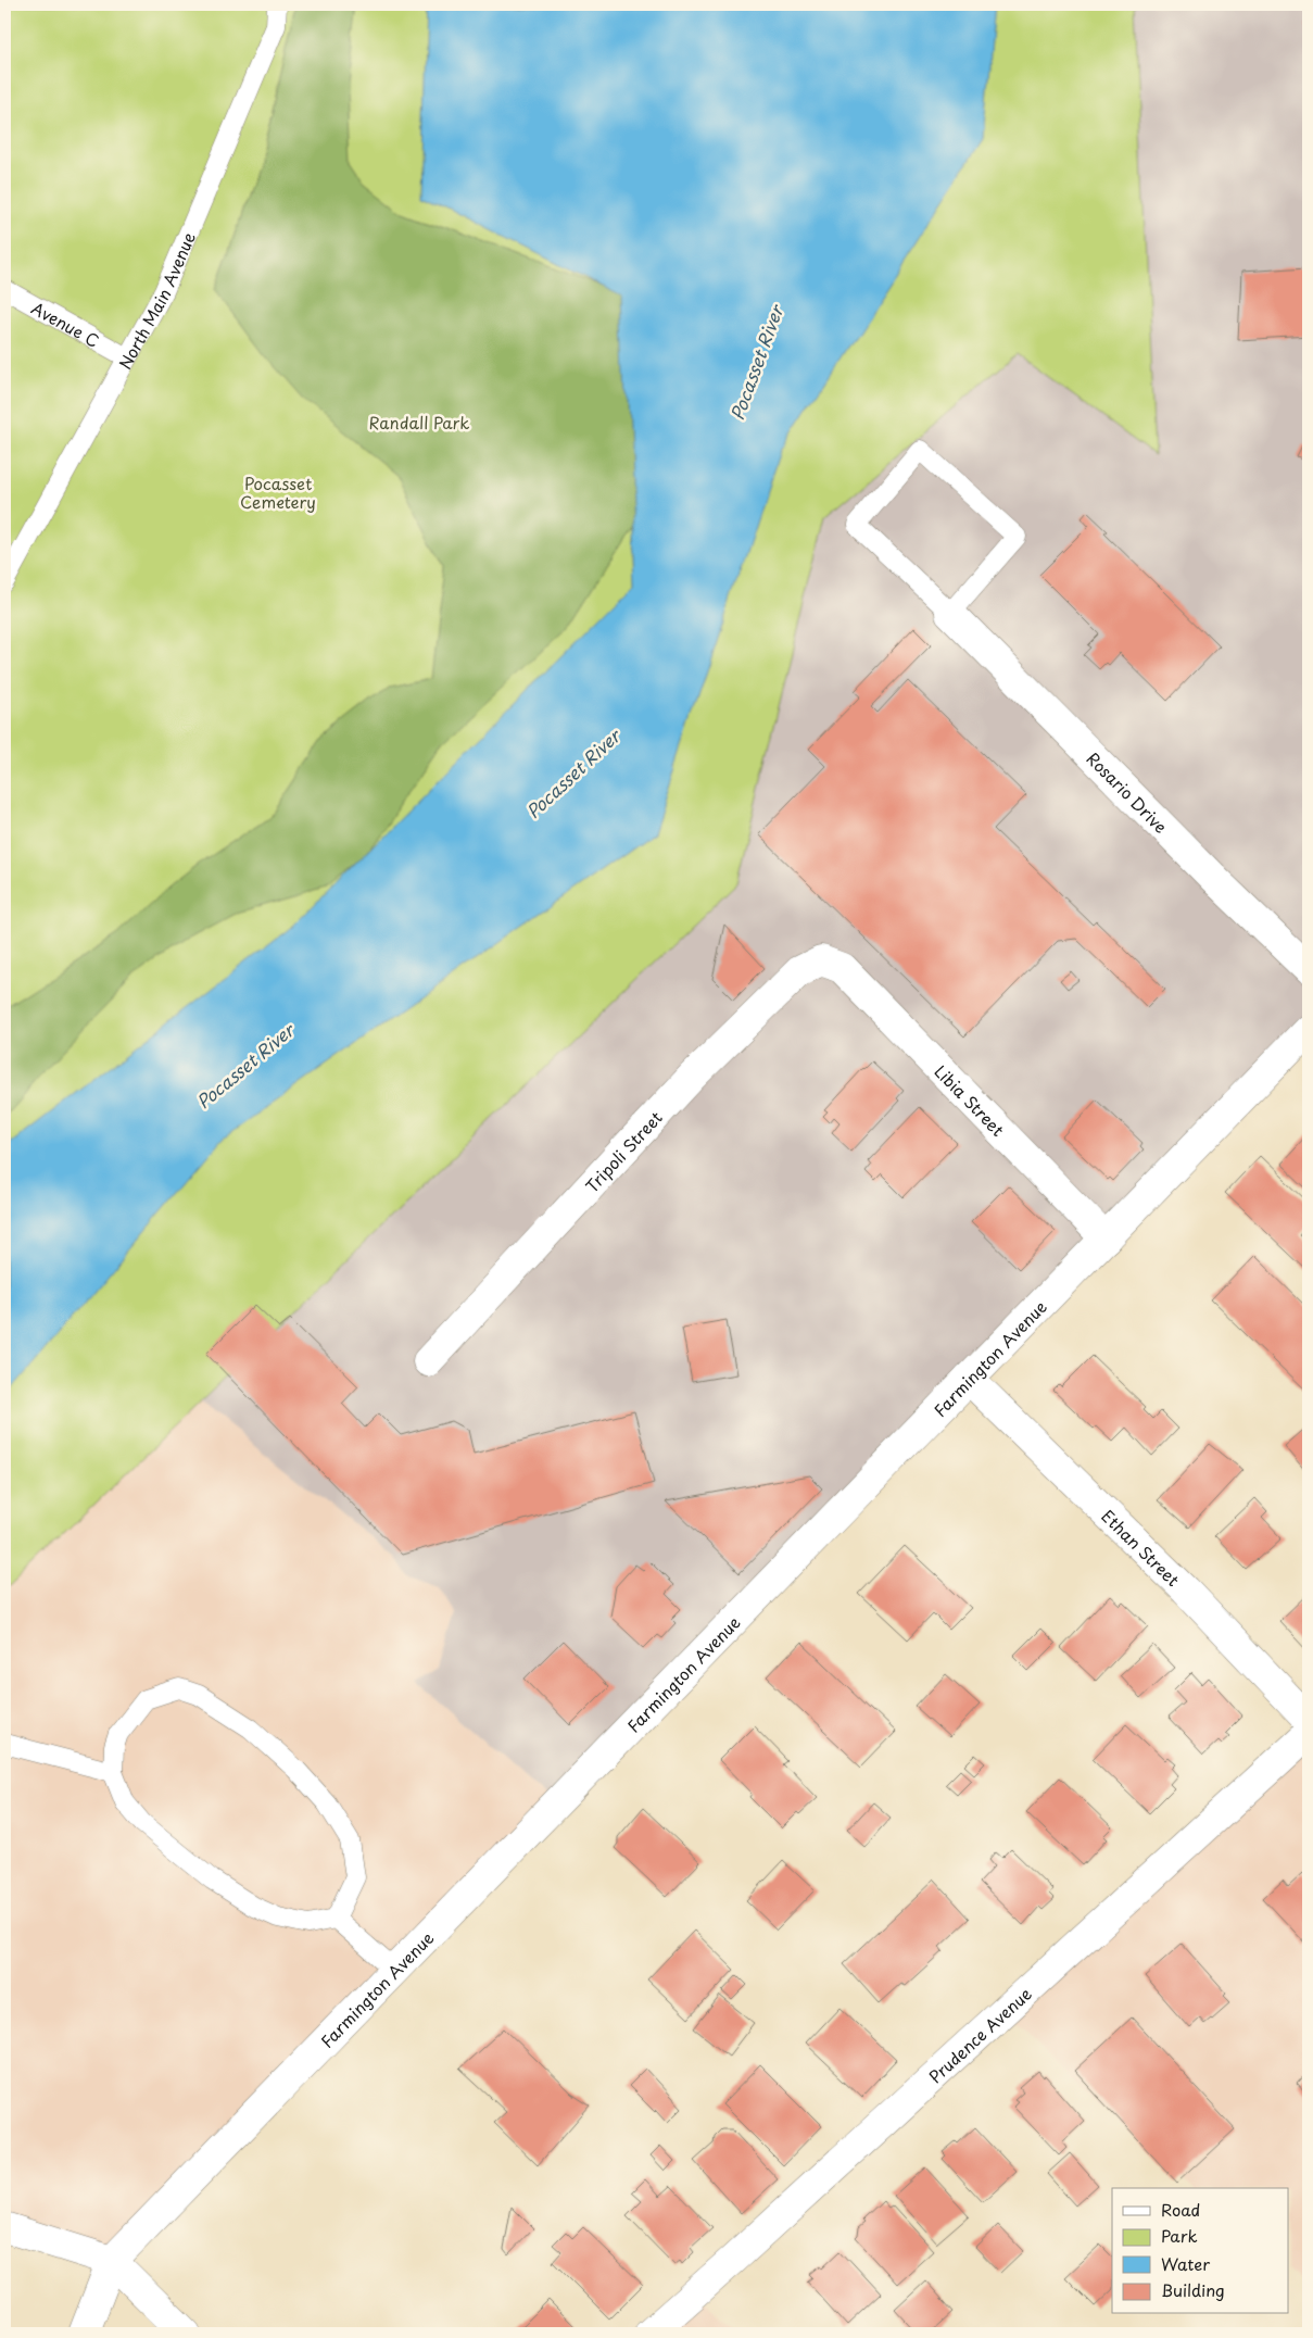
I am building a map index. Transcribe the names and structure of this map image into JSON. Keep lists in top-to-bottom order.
{
  "streets": {
    "street": [
      "Rosario Drive",
      "Libia Street",
      "Tripoli Street",
      "Farmington Avenue",
      "Ethan Street",
      "Prudence Avenue"
    ],
    "lane": ["North Main Avenue", "Avenue C"]
  },
  "crossings": [
    ["North Main Avenue", "Avenue C"],
    ["Libia Street", "Tripoli Street"],
    ["Libia Street", "Farmington Avenue"],
    ["Farmington Avenue", "Ethan Street"]
  ],
  "water": ["Pocasset River"],
  "parks": ["Randall Park", "Pocasset Cemetery"],
  "legend": [
    "Road",
    "Park",
    "Water",
    "Building"
  ]
}
